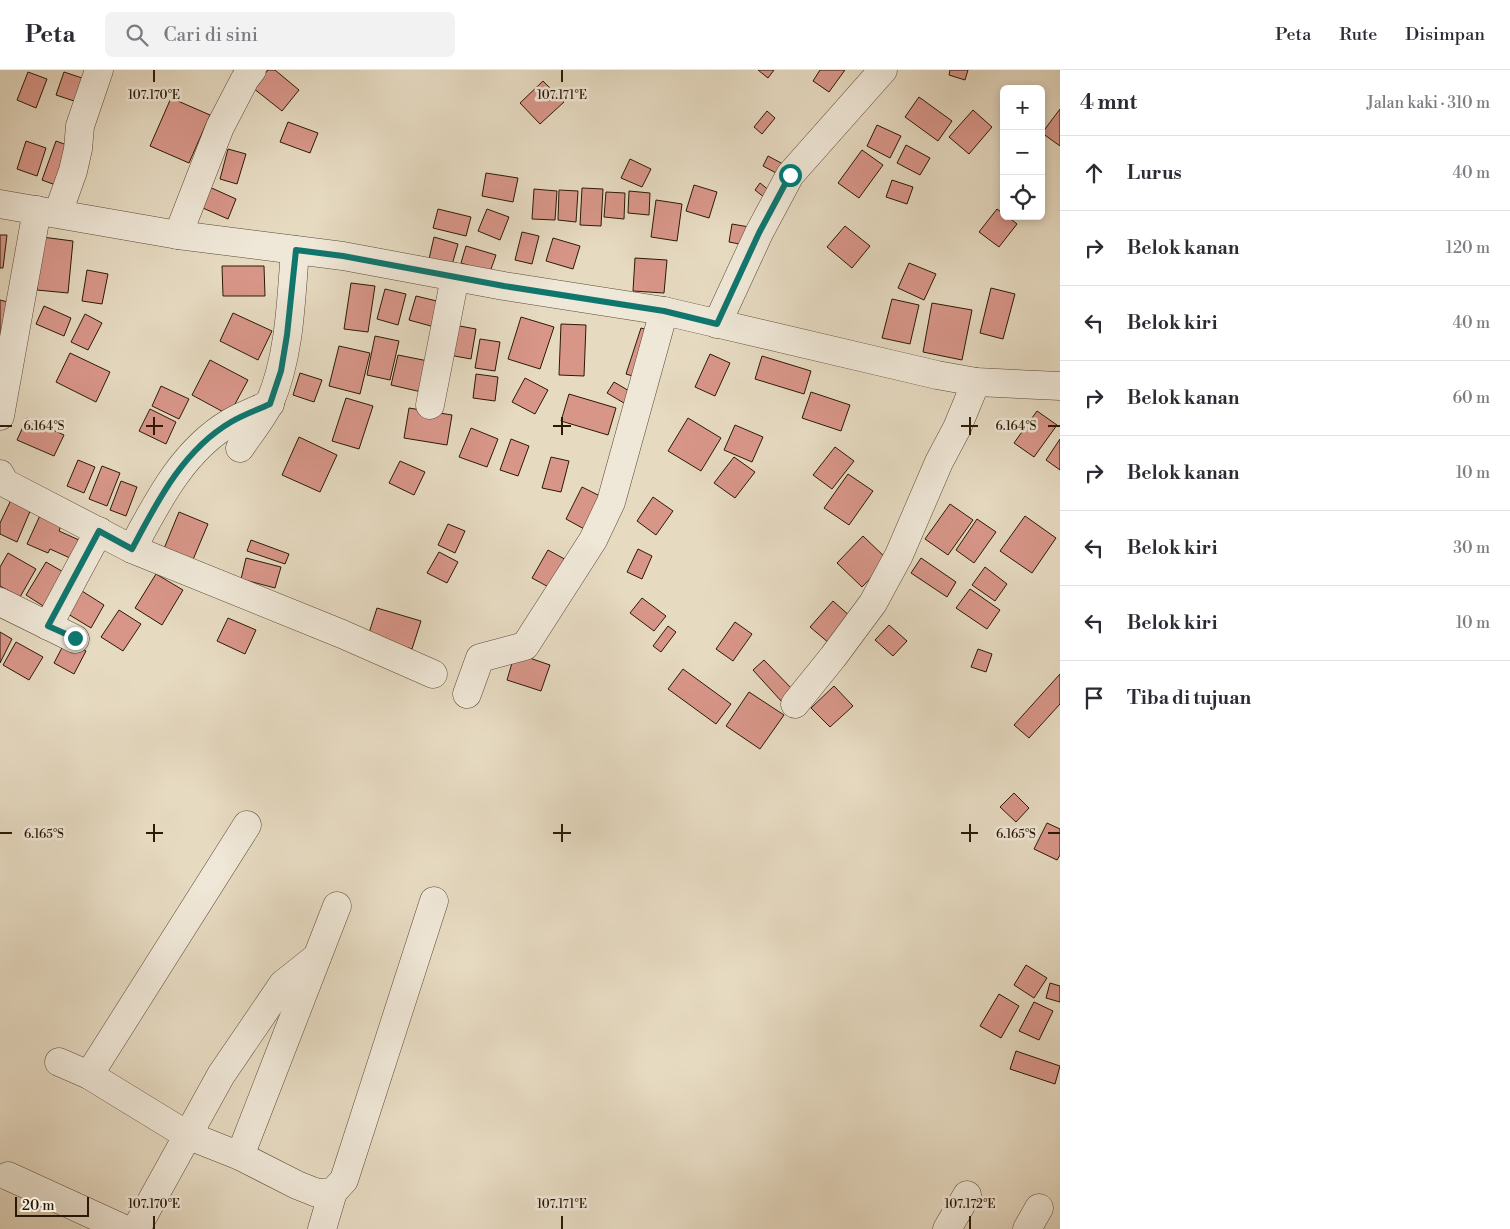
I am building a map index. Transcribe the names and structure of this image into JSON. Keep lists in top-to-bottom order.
{
  "scale_bar": "20 m",
  "page": {
    "header": "Peta",
    "search": "Cari di sini",
    "nav": ["Peta", "Rute", "Disimpan"],
    "heading": ["4 mnt", "Jalan kaki · 310 m"],
    "map_buttons": ["+", "−"],
    "list": [
      ["Lurus", "40 m"],
      ["Belok kanan", "120 m"],
      ["Belok kiri", "40 m"],
      ["Belok kanan", "60 m"],
      ["Belok kanan", "10 m"],
      ["Belok kiri", "30 m"],
      ["Belok kiri", "10 m"],
      "Tiba di tujuan"
    ],
    "scale": "20 m"
  },
  "coordinates": [
    "107.170°E",
    "107.171°E",
    "6.164°S",
    "6.165°S",
    "107.172°E"
  ]
}
